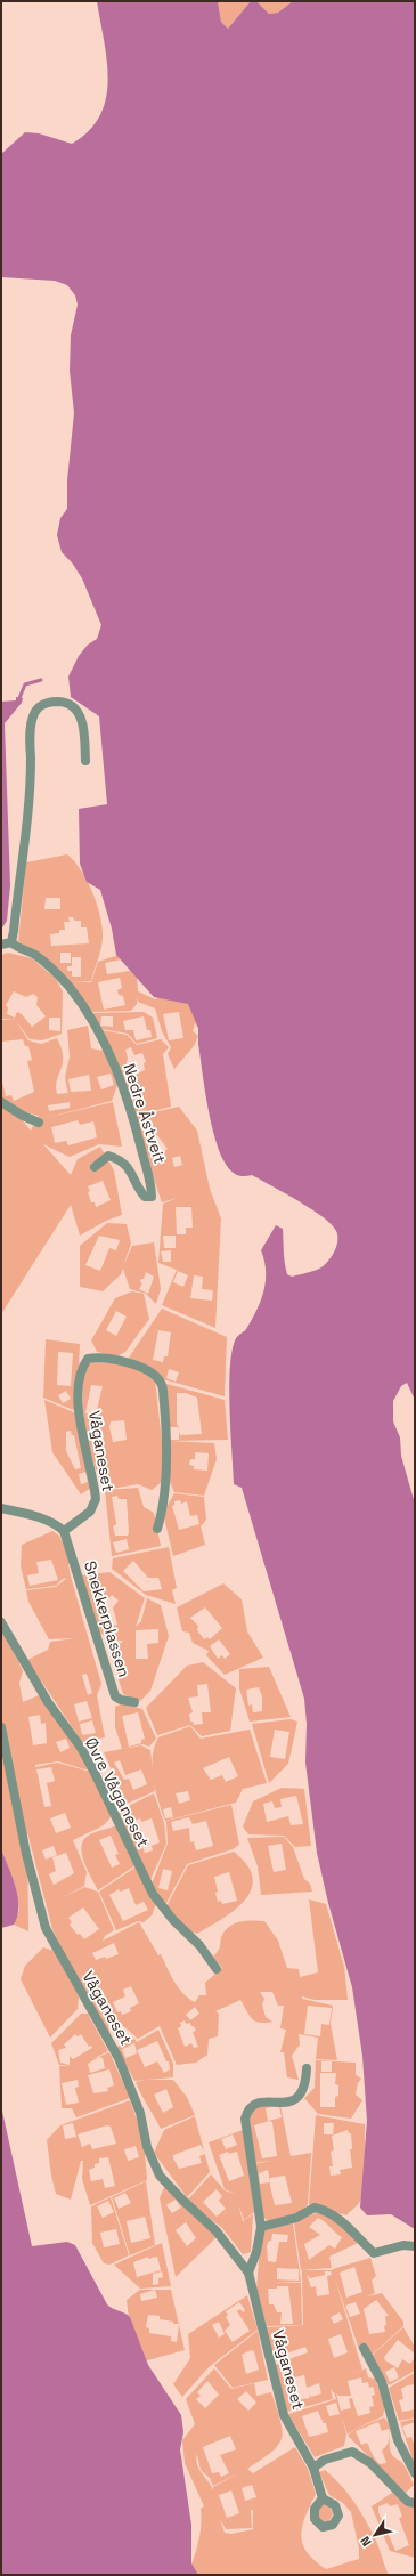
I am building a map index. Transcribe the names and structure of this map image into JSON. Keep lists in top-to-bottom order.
{
  "streets": {
    "street": [
      "Nedre Åstveit",
      "Våganeset",
      "Snekkerplassen",
      "Øvre Våganeset"
    ]
  },
  "crossings": [
    ["Våganeset", "Snekkerplassen"]
  ],
  "north": "bottom left"
}
